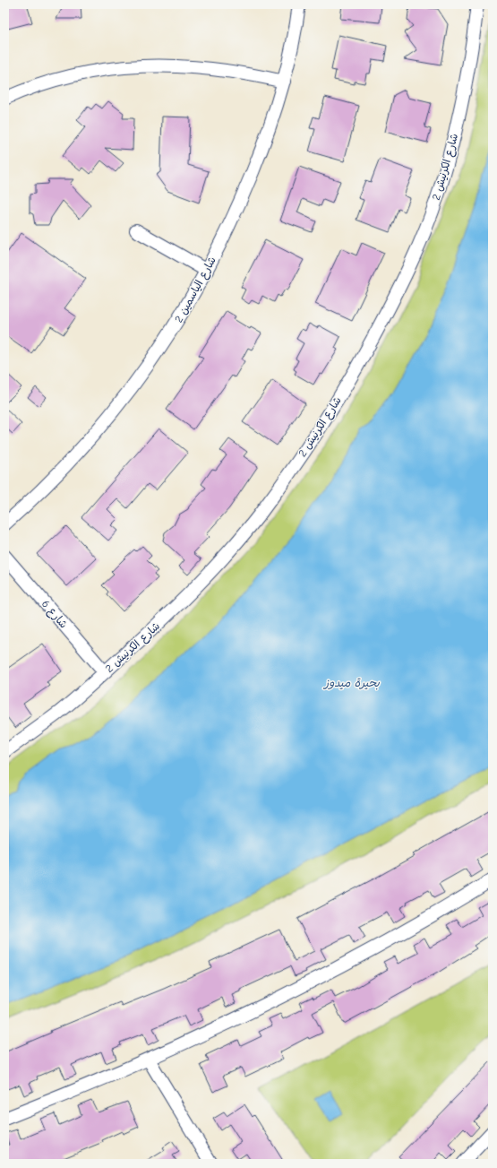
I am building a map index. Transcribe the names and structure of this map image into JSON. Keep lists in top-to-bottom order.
{
  "streets": {
    "street": ["شارع الكرنيش 2", "شارع الياسمين 2", "شارع 6"]
  },
  "crossings": [
    ["شارع الكرنيش 2", "شارع 6"]
  ],
  "water": ["بحيرة ميدوز"]
}
